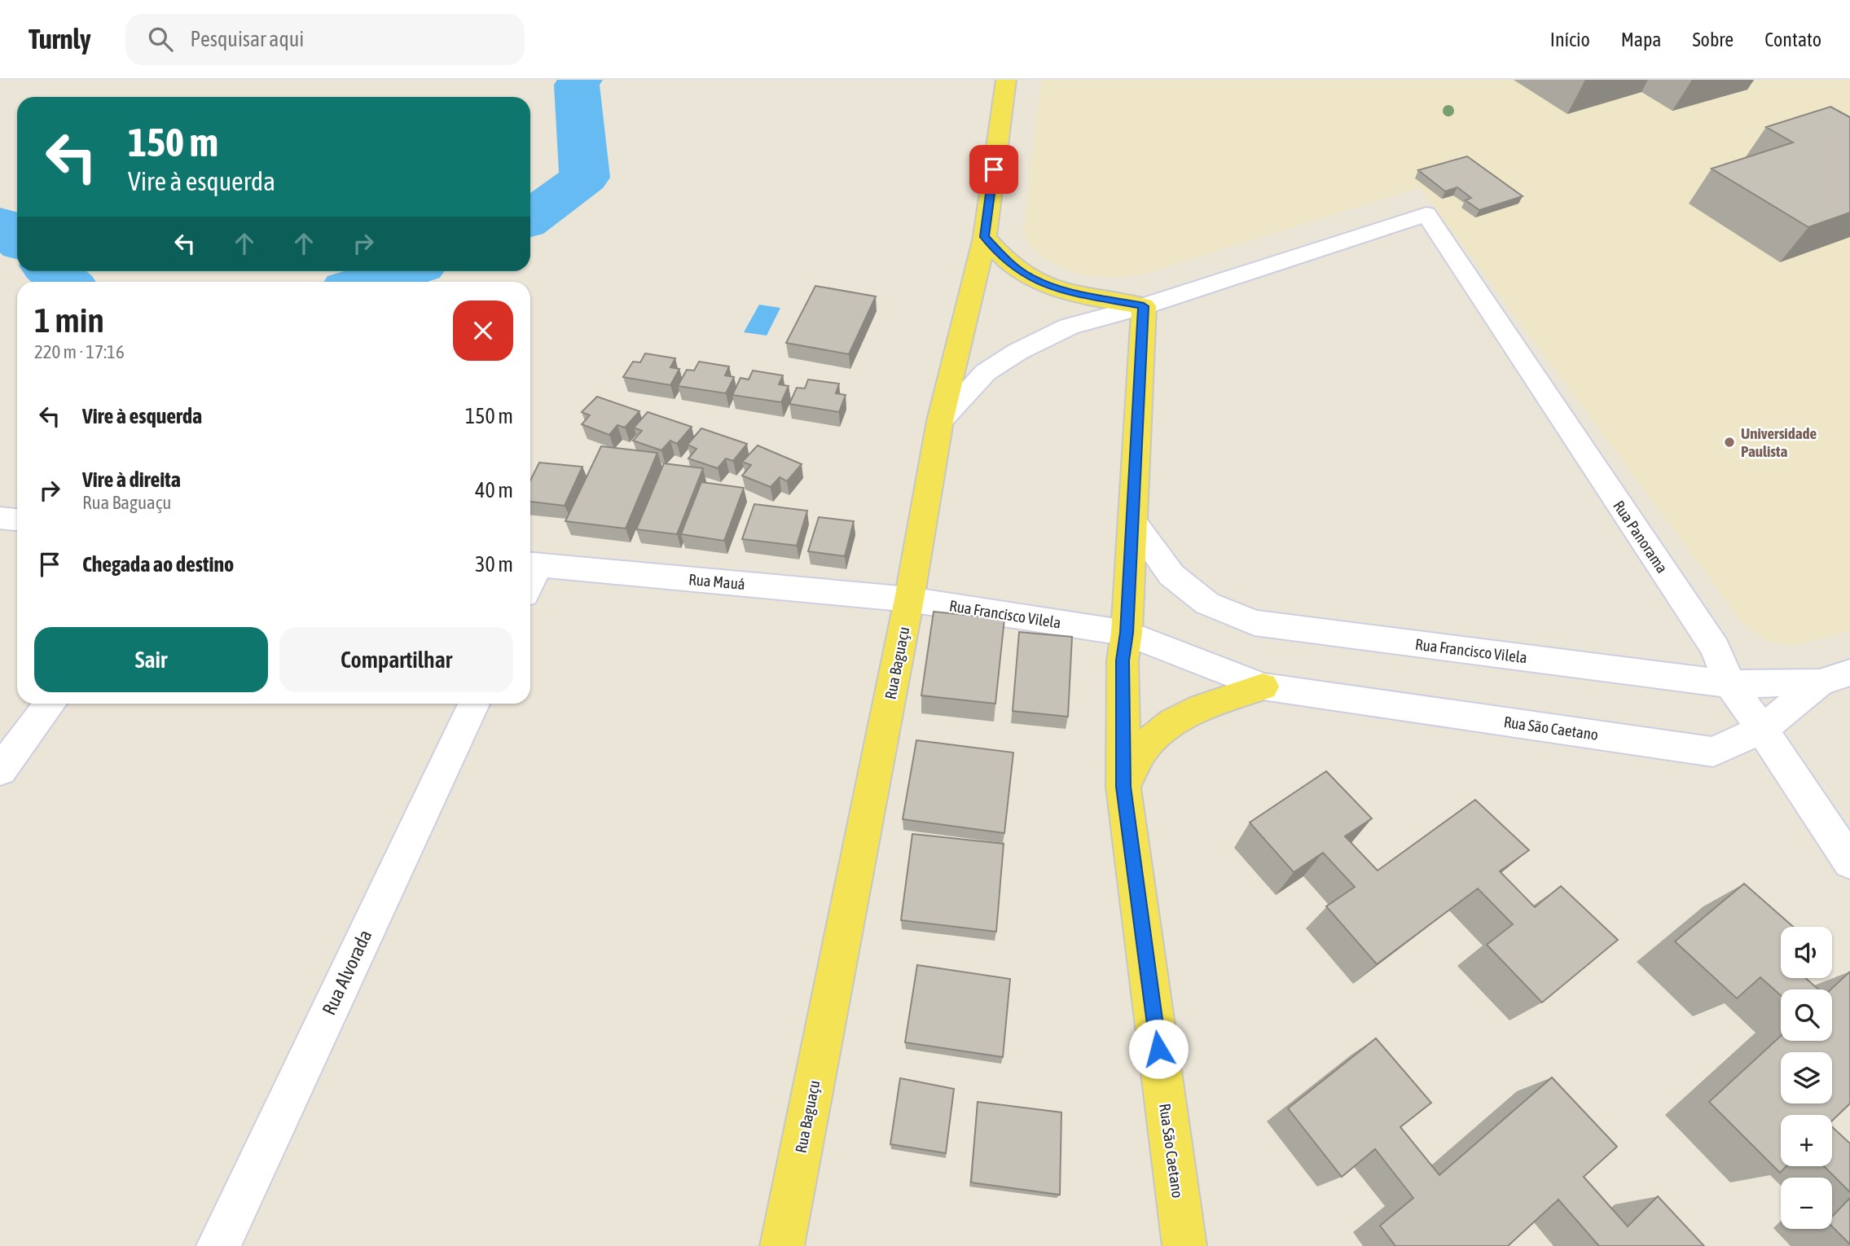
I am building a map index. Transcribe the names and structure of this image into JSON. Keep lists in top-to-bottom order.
{
  "streets": {
    "main road": ["Rua Baguaçu", "Rua São Caetano"],
    "street": [
      "Rua Panorama",
      "Rua Mauá",
      "Rua Francisco Vilela",
      "Rua Alvorada"
    ]
  },
  "crossings": [
    ["Rua Panorama", "Rua Francisco Vilela"],
    ["Rua Panorama", "Rua São Caetano"],
    ["Rua Mauá", "Rua Francisco Vilela"],
    ["Rua Mauá", "Rua Baguaçu"],
    ["Rua Francisco Vilela", "Rua Baguaçu"],
    ["Rua Francisco Vilela", "Rua São Caetano"]
  ],
  "places": ["Universidade Paulista"],
  "page": {
    "header": "Turnly",
    "search": "Pesquisar aqui",
    "nav": [
      "Início",
      "Mapa",
      "Sobre",
      "Contato"
    ],
    "turn": ["150 m", "Vire à esquerda"],
    "heading": ["1 min", "220 m · 17:16"],
    "list": [
      {
        "name": "Vire à esquerda",
        "value": "150 m"
      },
      {
        "name": "Vire à direita",
        "note": "Rua Baguaçu",
        "value": "40 m"
      },
      {
        "name": "Chegada ao destino",
        "value": "30 m"
      }
    ],
    "buttons": ["Sair", "Compartilhar"],
    "map_buttons": ["+", "−"]
  }
}
